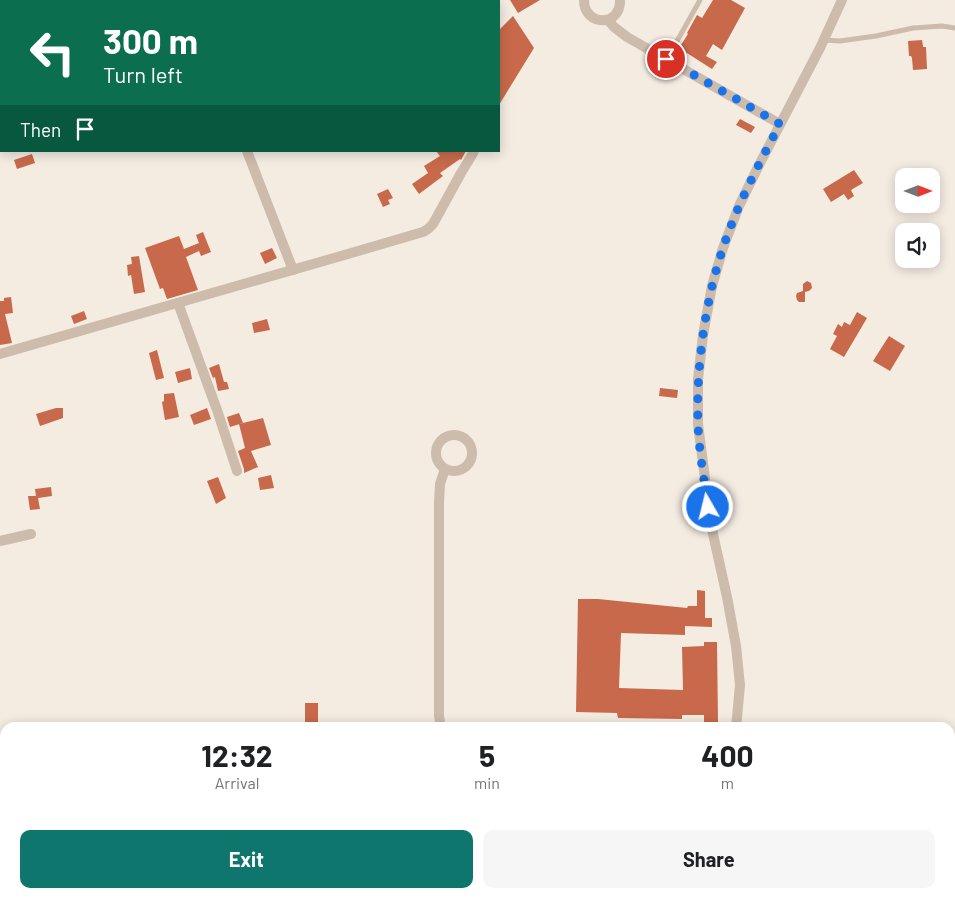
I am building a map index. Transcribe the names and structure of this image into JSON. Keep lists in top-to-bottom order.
{
  "north": "right",
  "page": {
    "turn": ["300 m", "Turn left"],
    "then": "Then",
    "eta": [
      "12:32",
      "Arrival",
      "5",
      "min",
      "400",
      "m"
    ],
    "buttons": ["Exit", "Share"]
  }
}
